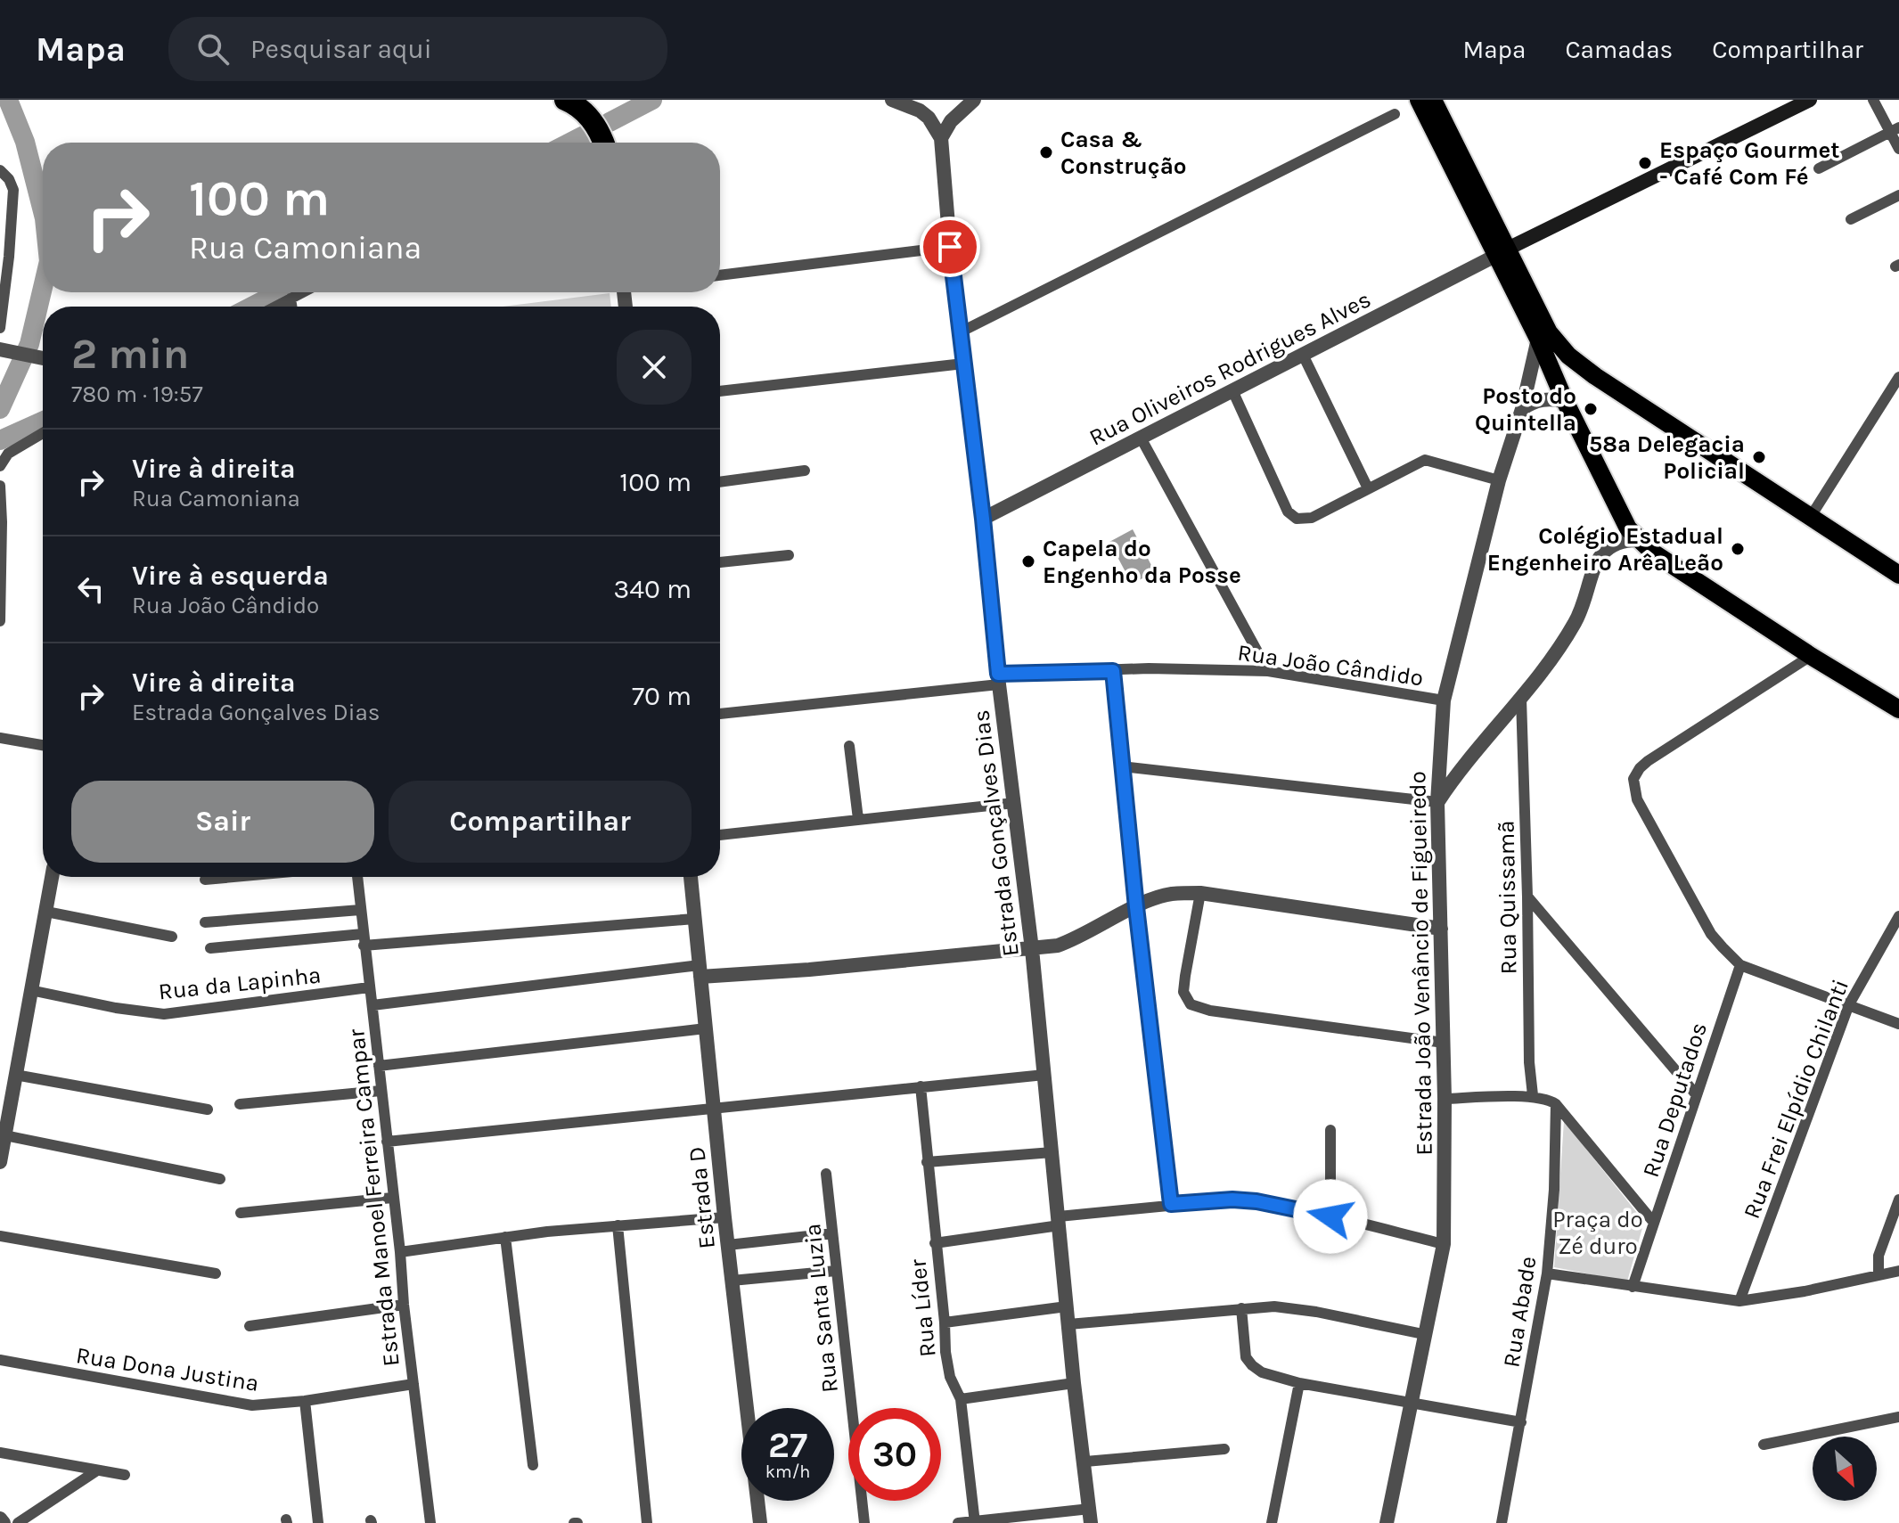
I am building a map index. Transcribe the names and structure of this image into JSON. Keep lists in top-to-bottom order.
{
  "streets": {
    "main road": ["Rua Oliveiros Rodrigues Alves"],
    "street": [
      "Rua João Cândido",
      "Estrada Gonçalves Dias",
      "Rua Quissamã",
      "Estrada João Venâncio de Figueiredo",
      "Rua da Lapinha",
      "Rua Frei Elpídio Chilanti",
      "Rua Deputados",
      "Estrada Manoel Ferreira Campar",
      "Estrada D",
      "Rua Santa Luzia",
      "Rua Líder",
      "Rua Abade",
      "Rua Dona Justina"
    ]
  },
  "crossings": [
    ["Rua Oliveiros Rodrigues Alves", "Estrada Gonçalves Dias"],
    ["Rua João Cândido", "Estrada Gonçalves Dias"],
    ["Rua João Cândido", "Estrada João Venâncio de Figueiredo"],
    ["Rua da Lapinha", "Estrada Manoel Ferreira Campar"],
    ["Estrada Manoel Ferreira Campar", "Rua Dona Justina"]
  ],
  "parks": ["Praça do Zé duro"],
  "places": [
    "Casa & Construção",
    "Espaço Gourmet - Café Com Fé",
    "Posto do Quintella",
    "58ª Delegacia Policial",
    "Colégio Estadual Engenheiro Arêa Leão",
    "Capela do Engenho da Posse"
  ],
  "north": "bottom right",
  "page": {
    "header": "Mapa",
    "search": "Pesquisar aqui",
    "nav": ["Mapa", "Camadas", "Compartilhar"],
    "turn": ["100 m", "Rua Camoniana"],
    "heading": ["2 min", "780 m · 19:57"],
    "list": [
      {
        "name": "Vire à direita",
        "note": "Rua Camoniana",
        "value": "100 m"
      },
      {
        "name": "Vire à esquerda",
        "note": "Rua João Cândido",
        "value": "340 m"
      },
      {
        "name": "Vire à direita",
        "note": "Estrada Gonçalves Dias",
        "value": "70 m"
      }
    ],
    "buttons": ["Sair", "Compartilhar"],
    "speed": "27 km/h",
    "limit": "30"
  }
}
